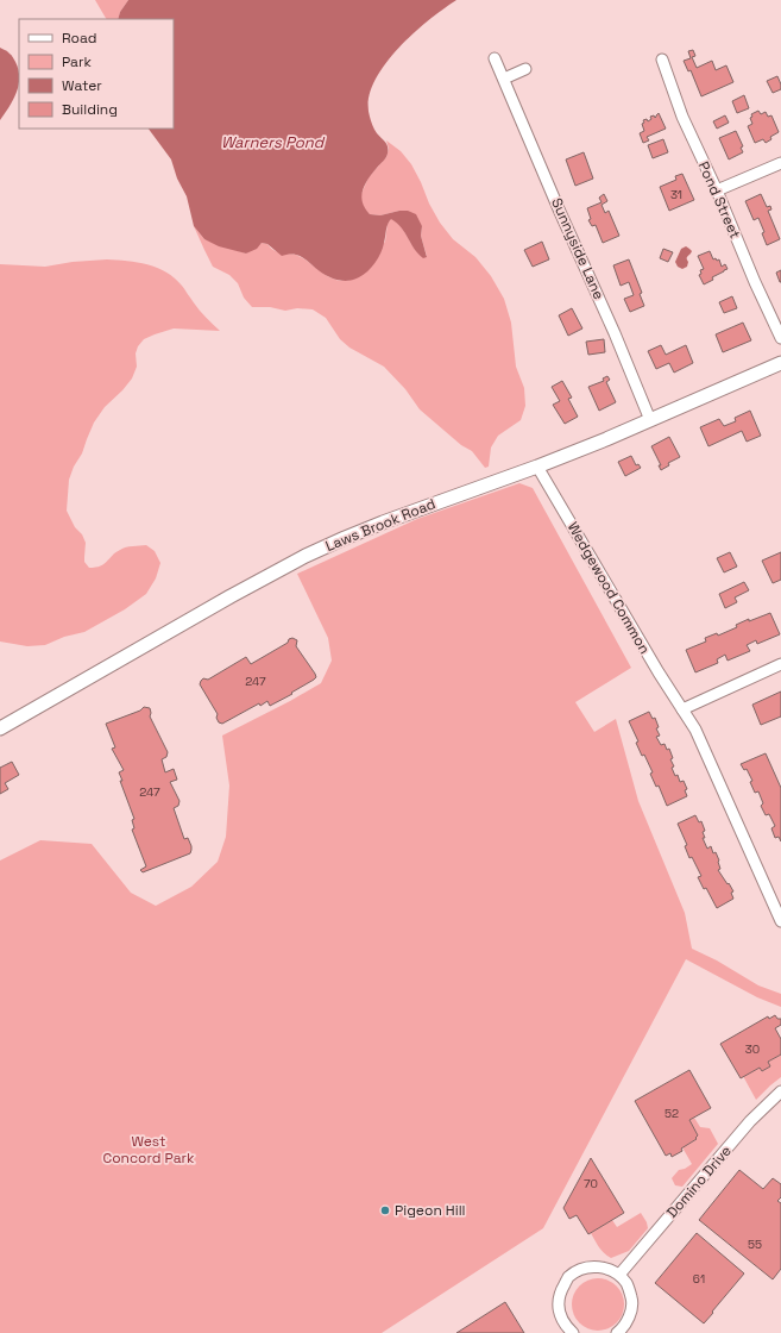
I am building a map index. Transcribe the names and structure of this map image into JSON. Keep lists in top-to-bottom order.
{
  "streets": {
    "street": [
      "Pond Street",
      "Sunnyside Lane",
      "Laws Brook Road",
      "Wedgewood Common",
      "Domino Drive"
    ]
  },
  "crossings": [
    ["Sunnyside Lane", "Laws Brook Road"],
    ["Laws Brook Road", "Wedgewood Common"]
  ],
  "water": ["Warners Pond"],
  "parks": ["West Concord Park"],
  "places": ["Pigeon Hill"],
  "house_numbers": [
    "31",
    "247",
    "247",
    "30",
    "52",
    "70",
    "55",
    "61"
  ],
  "legend": [
    "Road",
    "Park",
    "Water",
    "Building"
  ]
}
